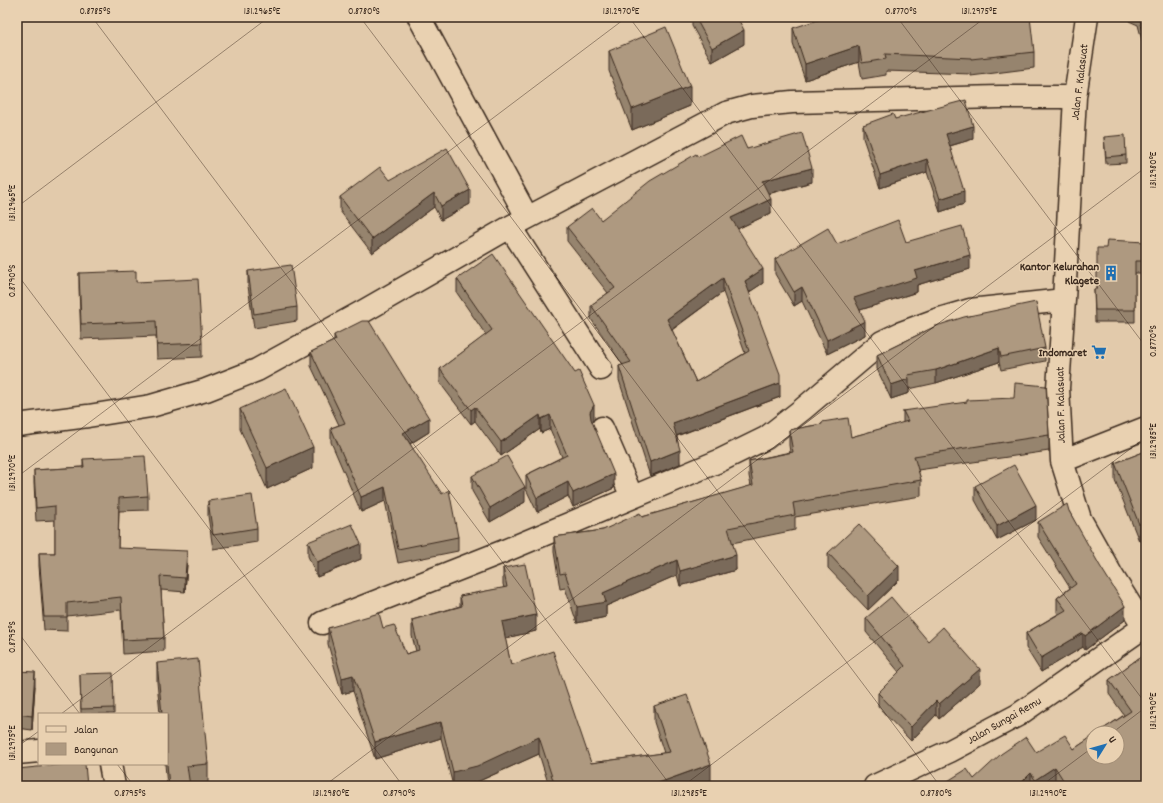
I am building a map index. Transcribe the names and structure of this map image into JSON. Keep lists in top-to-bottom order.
{
  "streets": {
    "street": ["Jalan F. Kalasuat", "Jalan Sungai Remu"]
  },
  "crossings": [
    ["Jalan F. Kalasuat", "Jalan Sungai Remu"]
  ],
  "places": {
    "building": ["Kantor Kelurahan Klagete"],
    "supermarket": ["Indomaret"]
  },
  "legend": ["Jalan", "Bangunan"],
  "north": "top right",
  "coordinates": [
    "0.8785°S",
    "131.2965°E",
    "0.8780°S",
    "131.2970°E",
    "0.8770°S",
    "131.2975°E",
    "131.2980°E",
    "0.8790°S",
    "131.2985°E",
    "0.8795°S",
    "131.2990°E"
  ]
}
